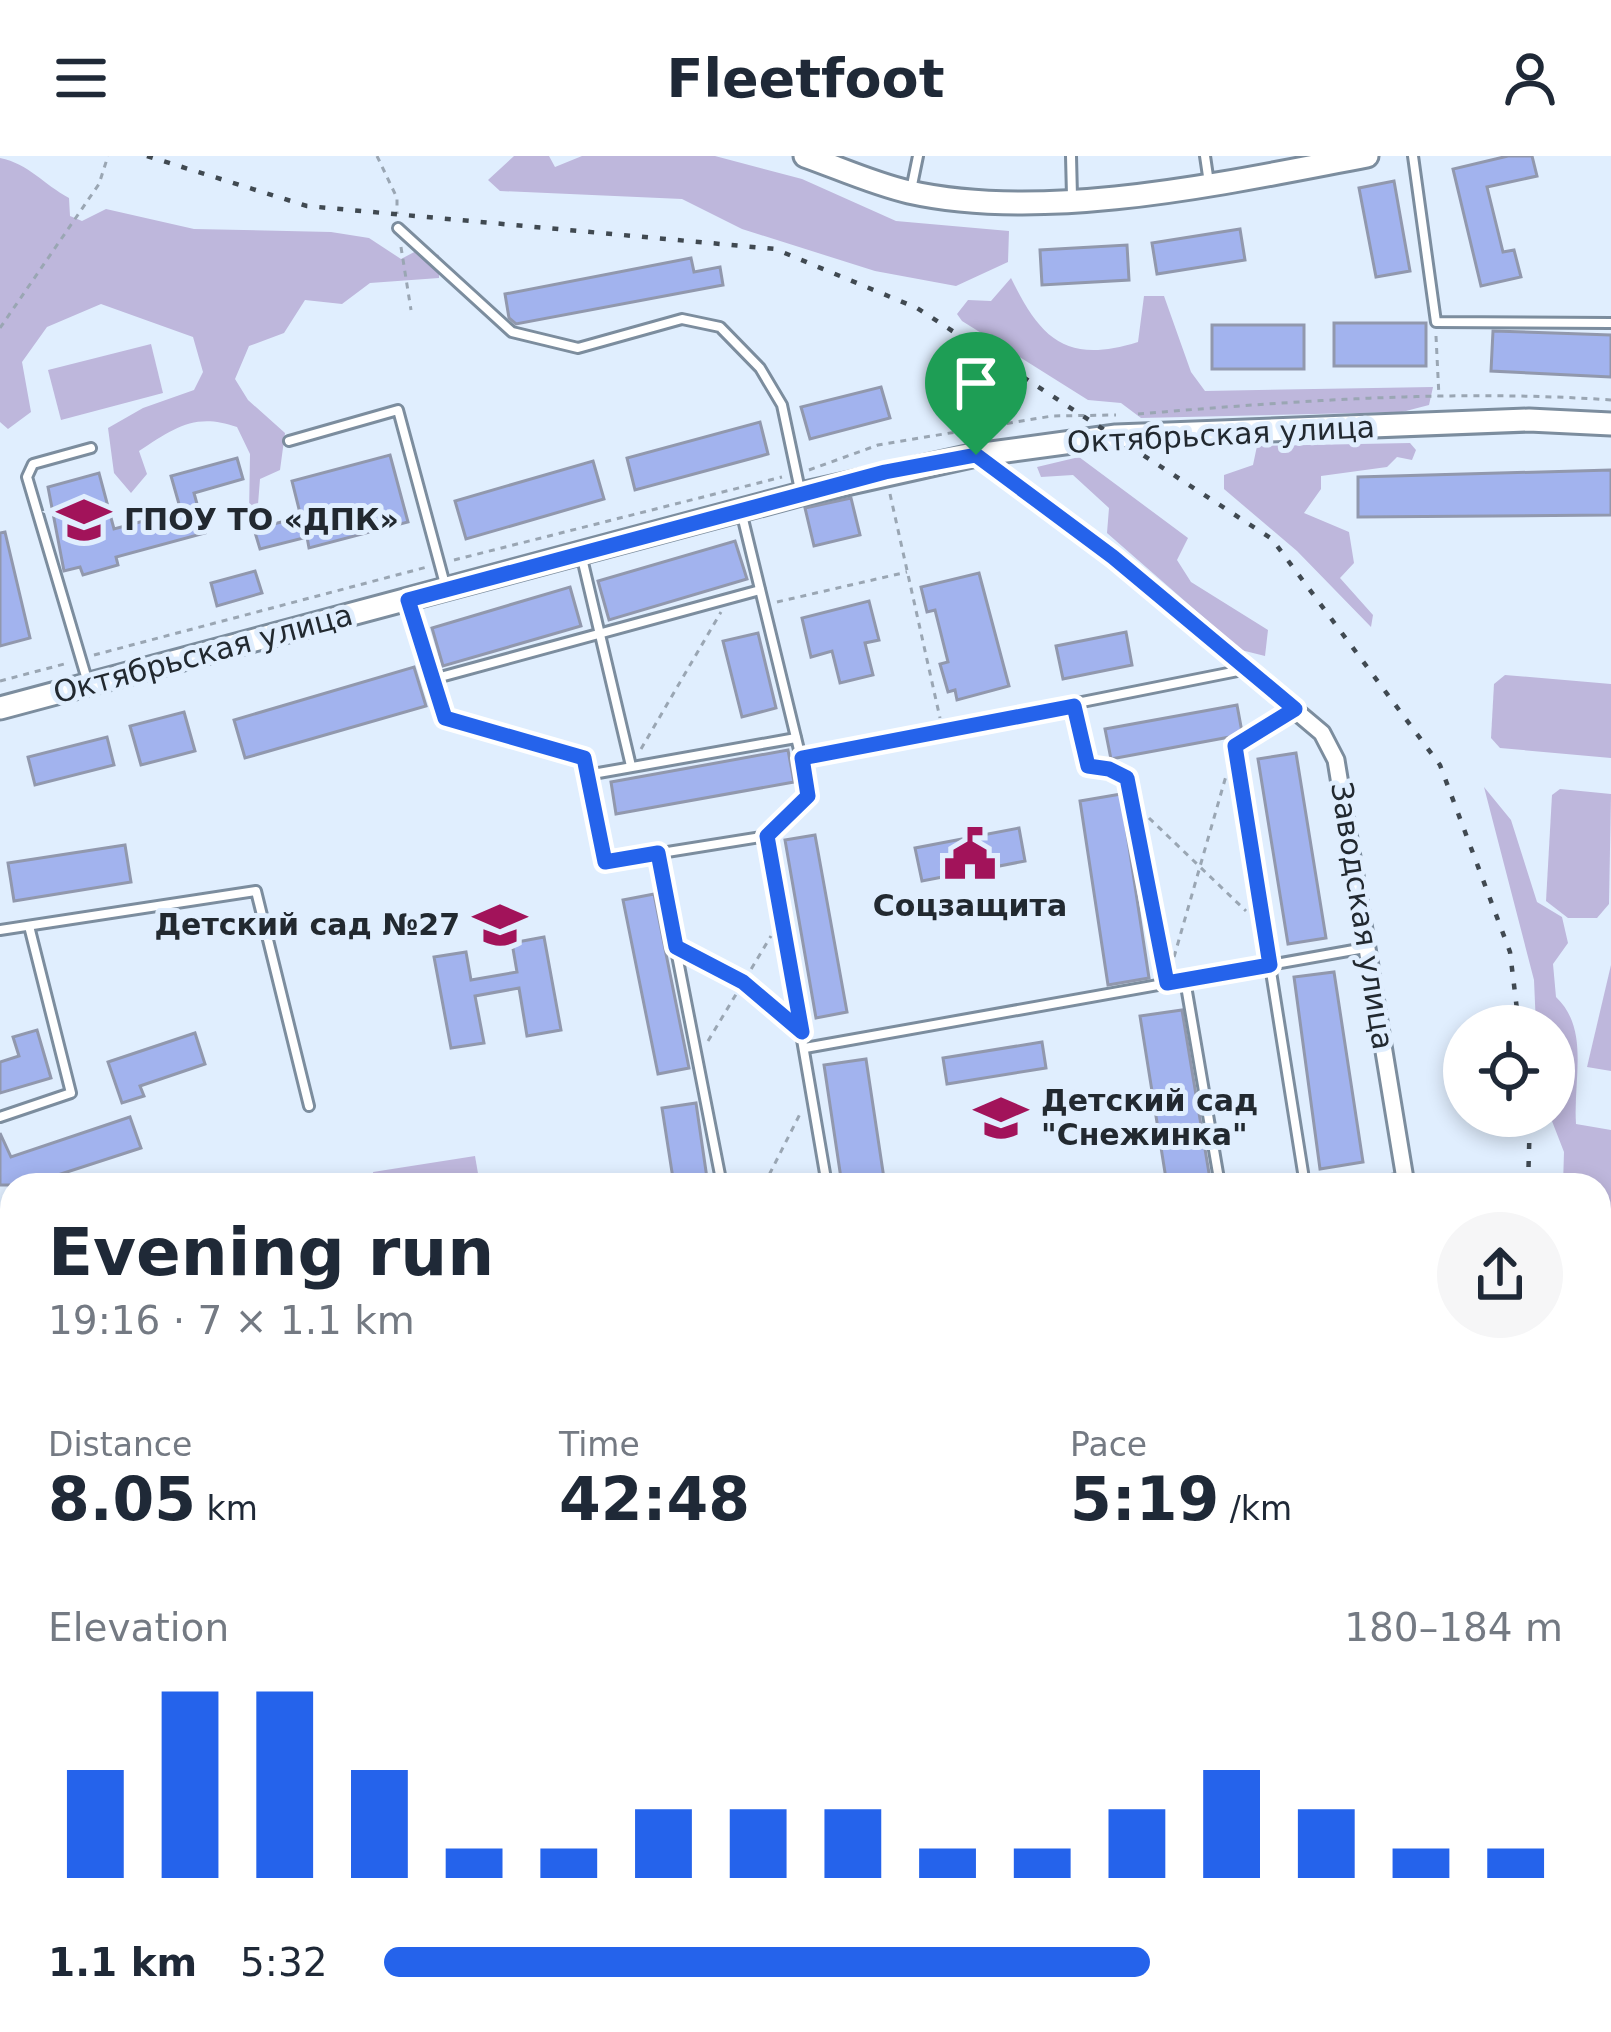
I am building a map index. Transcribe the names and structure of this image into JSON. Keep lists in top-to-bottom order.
{
  "streets": {
    "main road": ["Октябрьская улица"],
    "street": ["Заводская улица"]
  },
  "crossings": [
    ["Октябрьская улица", "Заводская улица"]
  ],
  "places": {
    "school or university": ["ГПОУ ТО «ДПК»", "Детский сад №27", "Детский сад \"Снежинка\""],
    "public building": ["Соцзащита"]
  },
  "page": {
    "header": "Fleetfoot",
    "heading": ["Evening run", "19:16 · 7 × 1.1 km"],
    "stats": [
      ["Distance", "8.05 km"],
      ["Time", "42:48"],
      ["Pace", "5:19 /km"]
    ],
    "chart": ["Elevation", "180–184 m"],
    "list": [
      {
        "name": "1.1 km",
        "note": "5:32"
      }
    ]
  }
}
